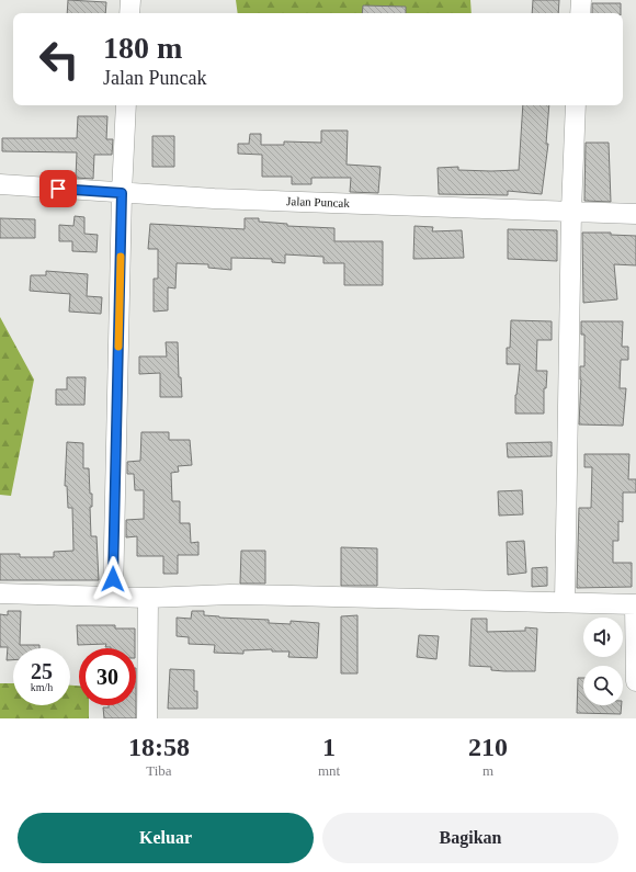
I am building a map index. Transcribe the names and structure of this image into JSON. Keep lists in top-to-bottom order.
{
  "streets": {
    "street": ["Jalan Puncak"]
  },
  "page": {
    "turn": ["180 m", "Jalan Puncak"],
    "speed": "25 km/h",
    "limit": "30",
    "eta": [
      "18:58",
      "Tiba",
      "1",
      "mnt",
      "210",
      "m"
    ],
    "buttons": ["Keluar", "Bagikan"]
  }
}
